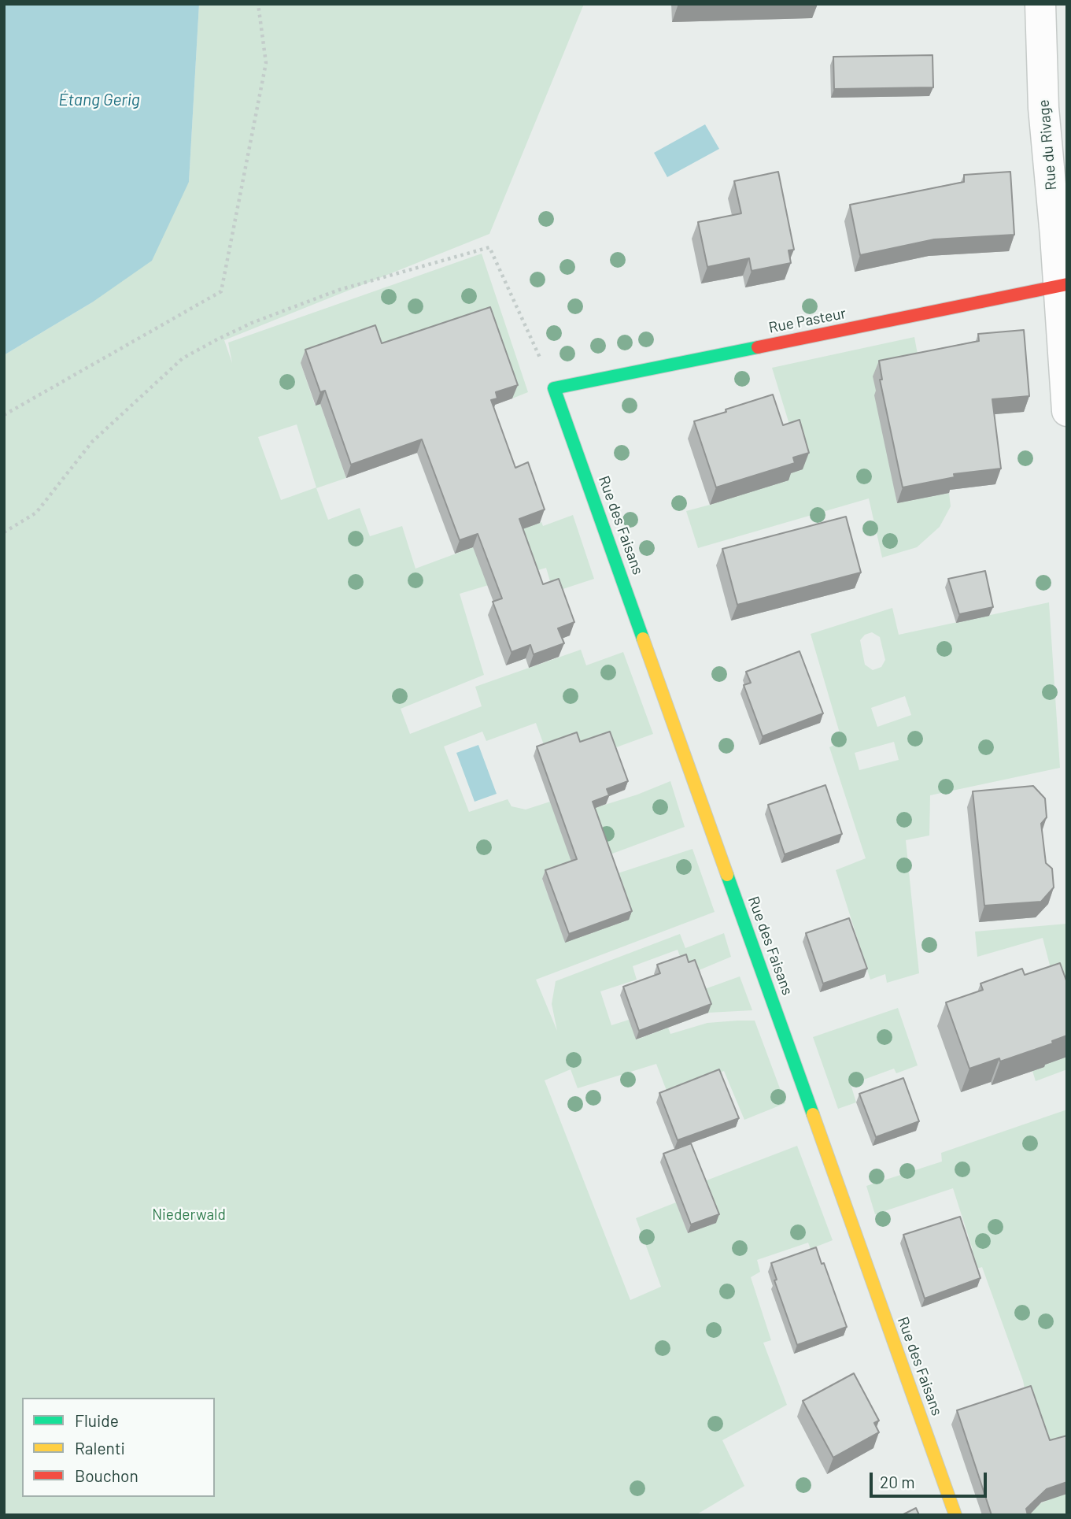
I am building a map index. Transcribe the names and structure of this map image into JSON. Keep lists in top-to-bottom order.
{
  "streets": {
    "street": ["Rue du Rivage", "Rue Pasteur", "Rue des Faisans"]
  },
  "crossings": [
    ["Rue du Rivage", "Rue Pasteur"],
    ["Rue Pasteur", "Rue des Faisans"]
  ],
  "water": ["Étang Gerig"],
  "parks": ["Niederwald"],
  "legend": ["Fluide", "Ralenti", "Bouchon"],
  "scale_bar": "20 m"
}
